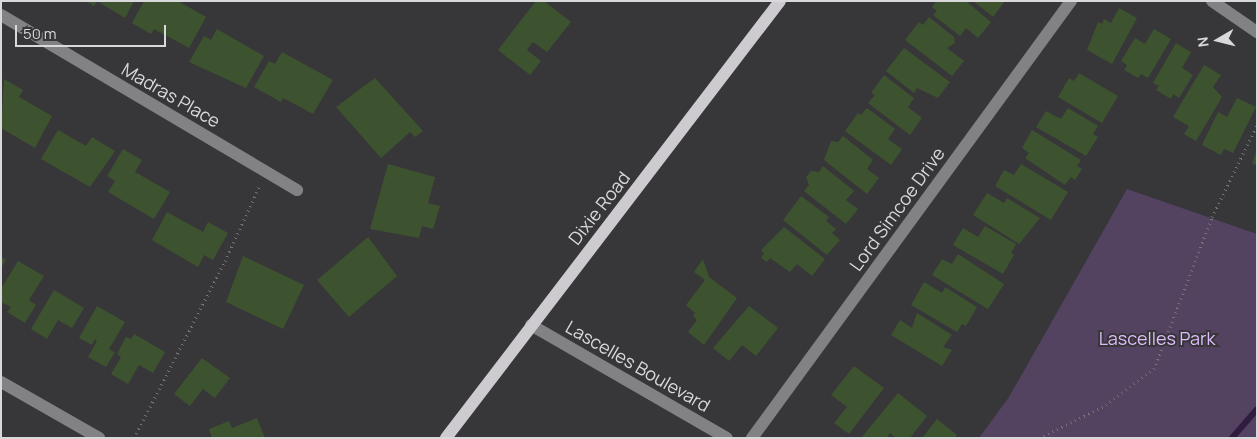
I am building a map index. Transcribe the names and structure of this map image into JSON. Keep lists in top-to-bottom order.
{
  "streets": {
    "main road": ["Dixie Road"],
    "street": ["Madras Place", "Lord Simcoe Drive", "Lascelles Boulevard"]
  },
  "crossings": [
    ["Dixie Road", "Lascelles Boulevard"]
  ],
  "parks": ["Lascelles Park"],
  "scale_bar": "50 m",
  "north": "left"
}
